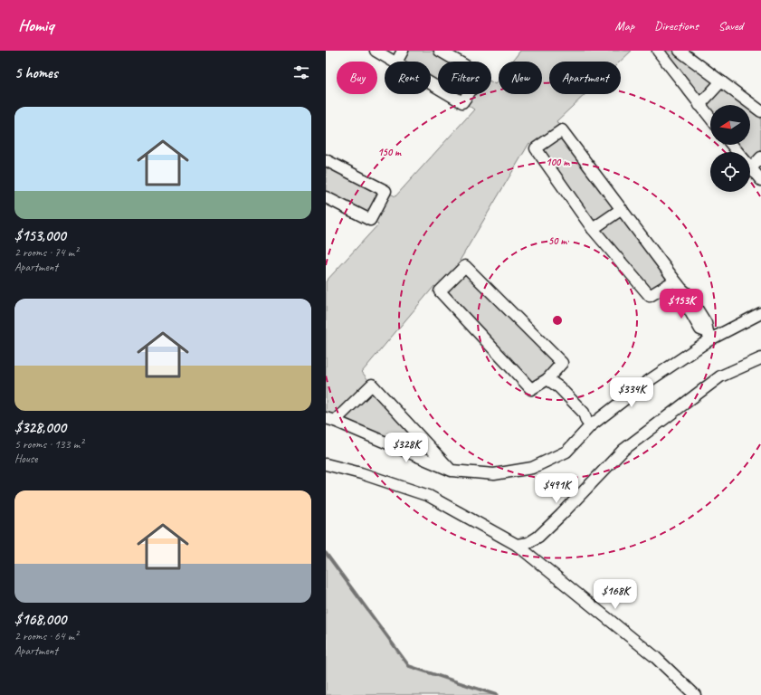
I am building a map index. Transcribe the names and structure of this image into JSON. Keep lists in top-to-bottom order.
{
  "north": "left",
  "page": {
    "header": "Homiq",
    "nav": ["Map", "Directions", "Saved"],
    "heading": "5 homes",
    "chip": [
      "Buy",
      "Rent",
      "Filters",
      "New",
      "Apartment"
    ],
    "list": [
      {
        "name": "$153,000",
        "note": "2 rooms · 74 m² · Apartment"
      },
      {
        "name": "$328,000",
        "note": "5 rooms · 133 m² · House"
      },
      {
        "name": "$168,000",
        "note": "2 rooms · 64 m² · Apartment"
      }
    ],
    "price": [
      "$153K",
      "$334K",
      "$328K",
      "$491K",
      "$168K"
    ]
  },
  "rings": ["150 m", "100 m", "50 m"]
}
